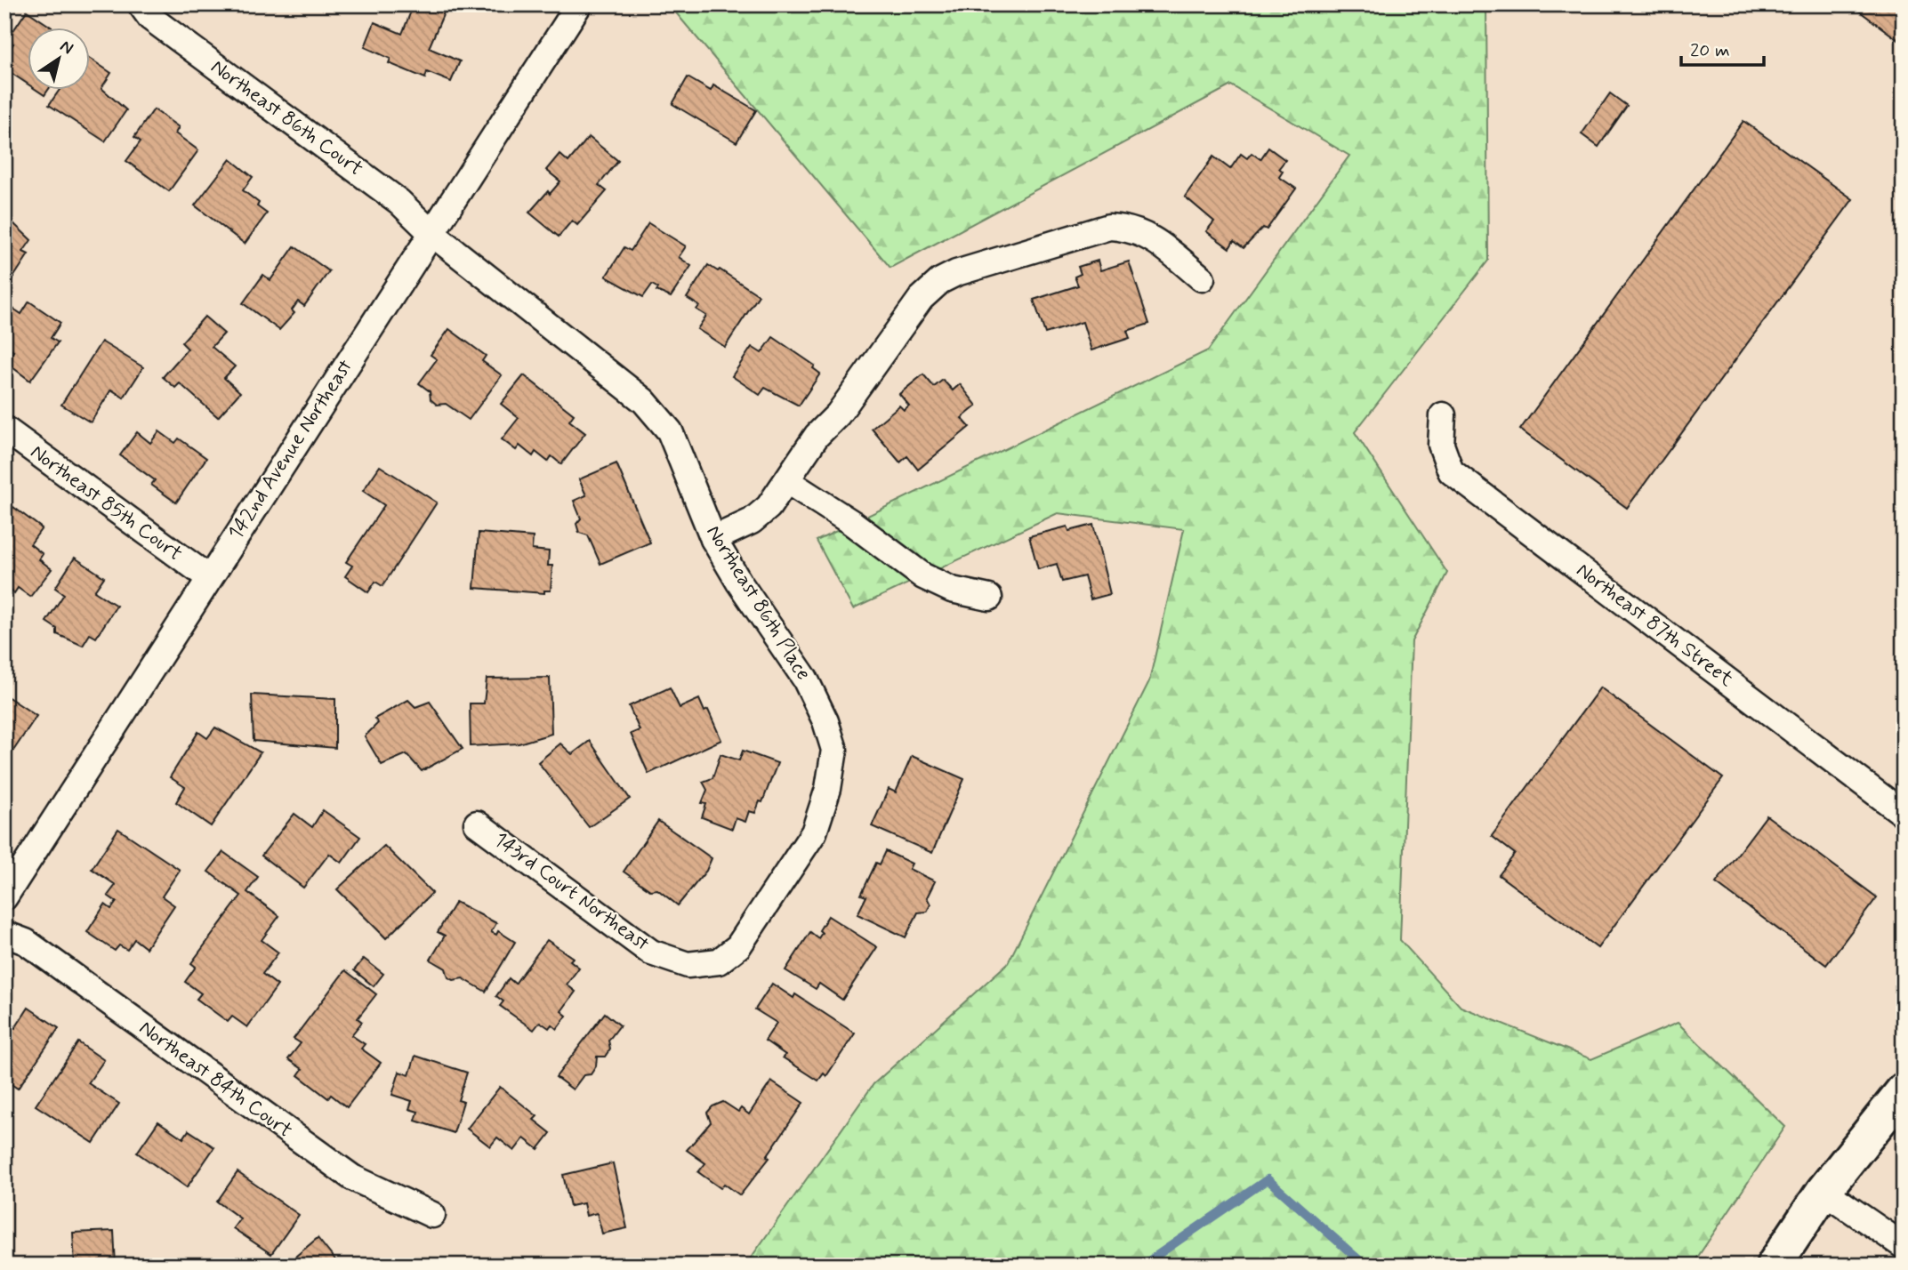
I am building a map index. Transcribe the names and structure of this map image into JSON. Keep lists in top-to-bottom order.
{
  "streets": {
    "street": [
      "Northeast 86th Court",
      "142nd Avenue Northeast",
      "Northeast 85th Court",
      "Northeast 86th Place",
      "Northeast 87th Street",
      "143rd Court Northeast",
      "Northeast 84th Court"
    ]
  },
  "crossings": [
    ["Northeast 86th Court", "142nd Avenue Northeast"],
    ["Northeast 86th Court", "Northeast 86th Place"],
    ["142nd Avenue Northeast", "Northeast 85th Court"],
    ["142nd Avenue Northeast", "Northeast 86th Place"],
    ["Northeast 86th Place", "143rd Court Northeast"]
  ],
  "scale_bar": "20 m",
  "north": "top right"
}
